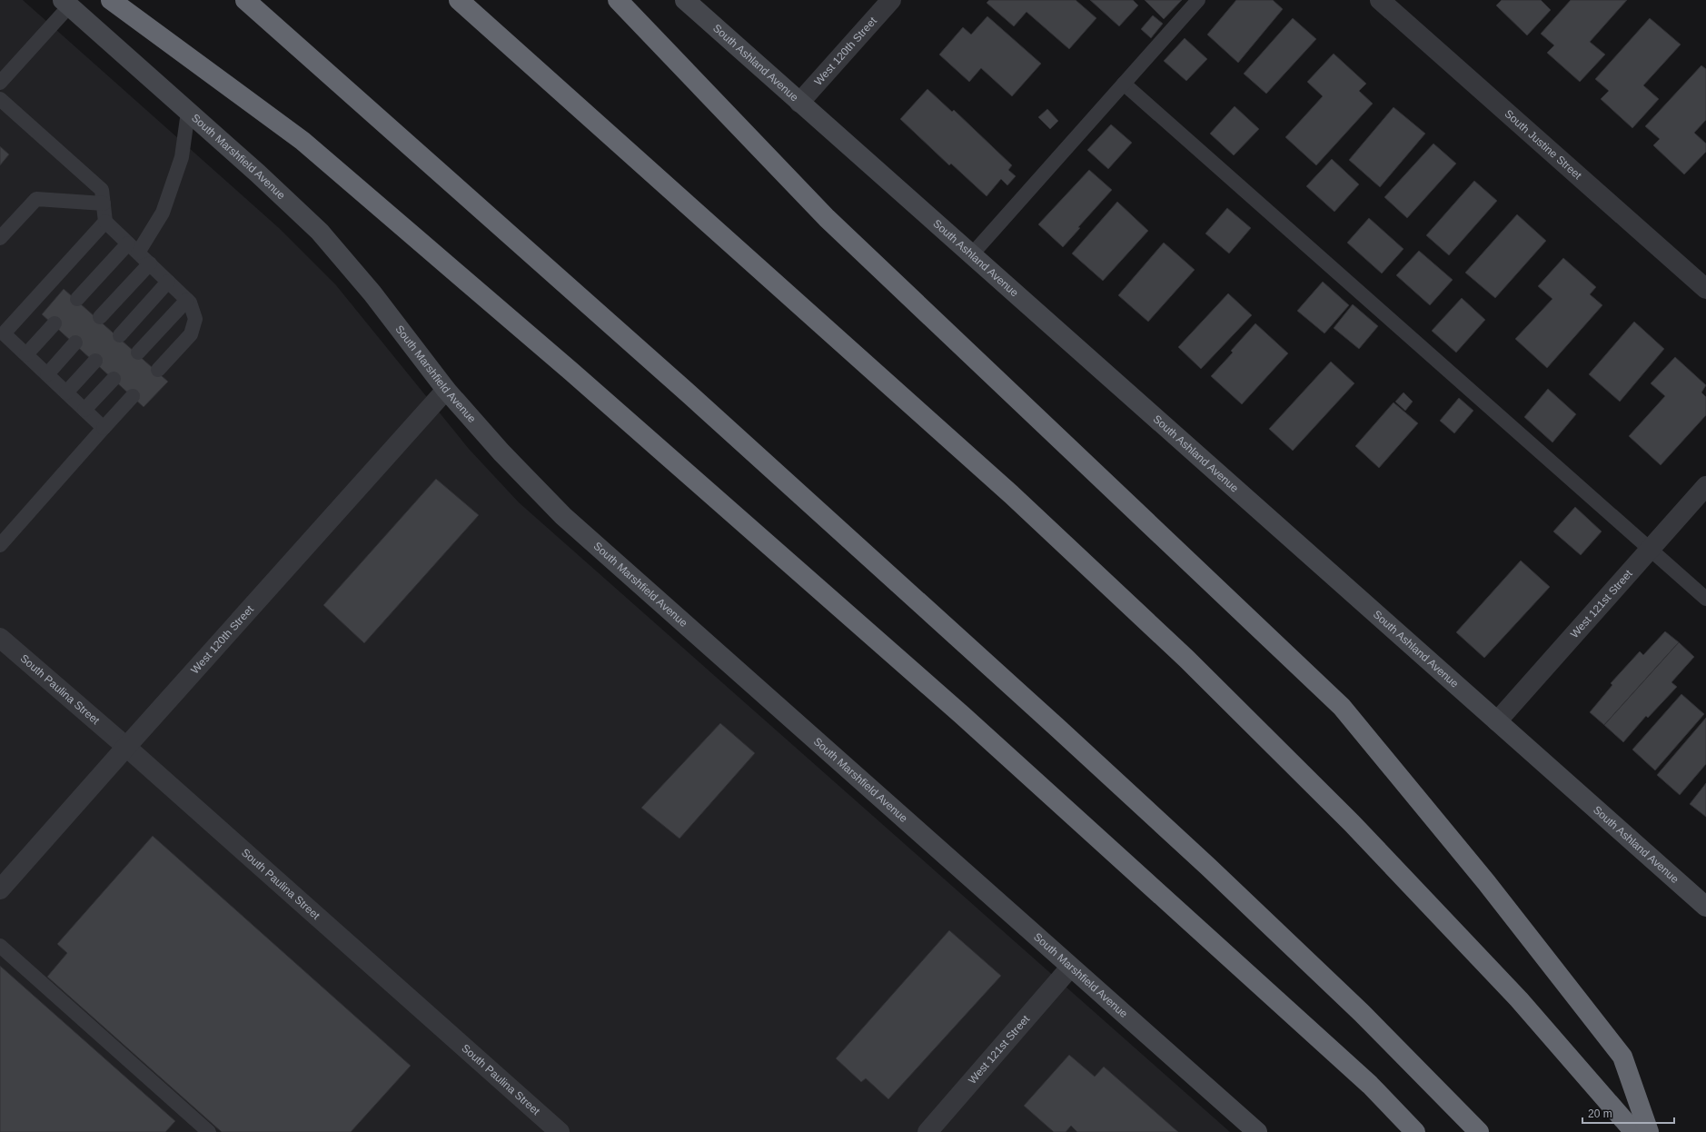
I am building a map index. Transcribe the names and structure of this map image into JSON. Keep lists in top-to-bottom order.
{
  "streets": {
    "main road": ["South Ashland Avenue", "South Marshfield Avenue"],
    "street": [
      "West 120th Street",
      "South Justine Street",
      "West 121st Street",
      "South Paulina Street"
    ]
  },
  "crossings": [
    ["West 120th Street", "South Ashland Avenue"],
    ["West 120th Street", "South Marshfield Avenue"],
    ["West 120th Street", "South Paulina Street"],
    ["South Ashland Avenue", "West 121st Street"],
    ["South Marshfield Avenue", "West 121st Street"]
  ],
  "scale_bar": "20 m"
}
